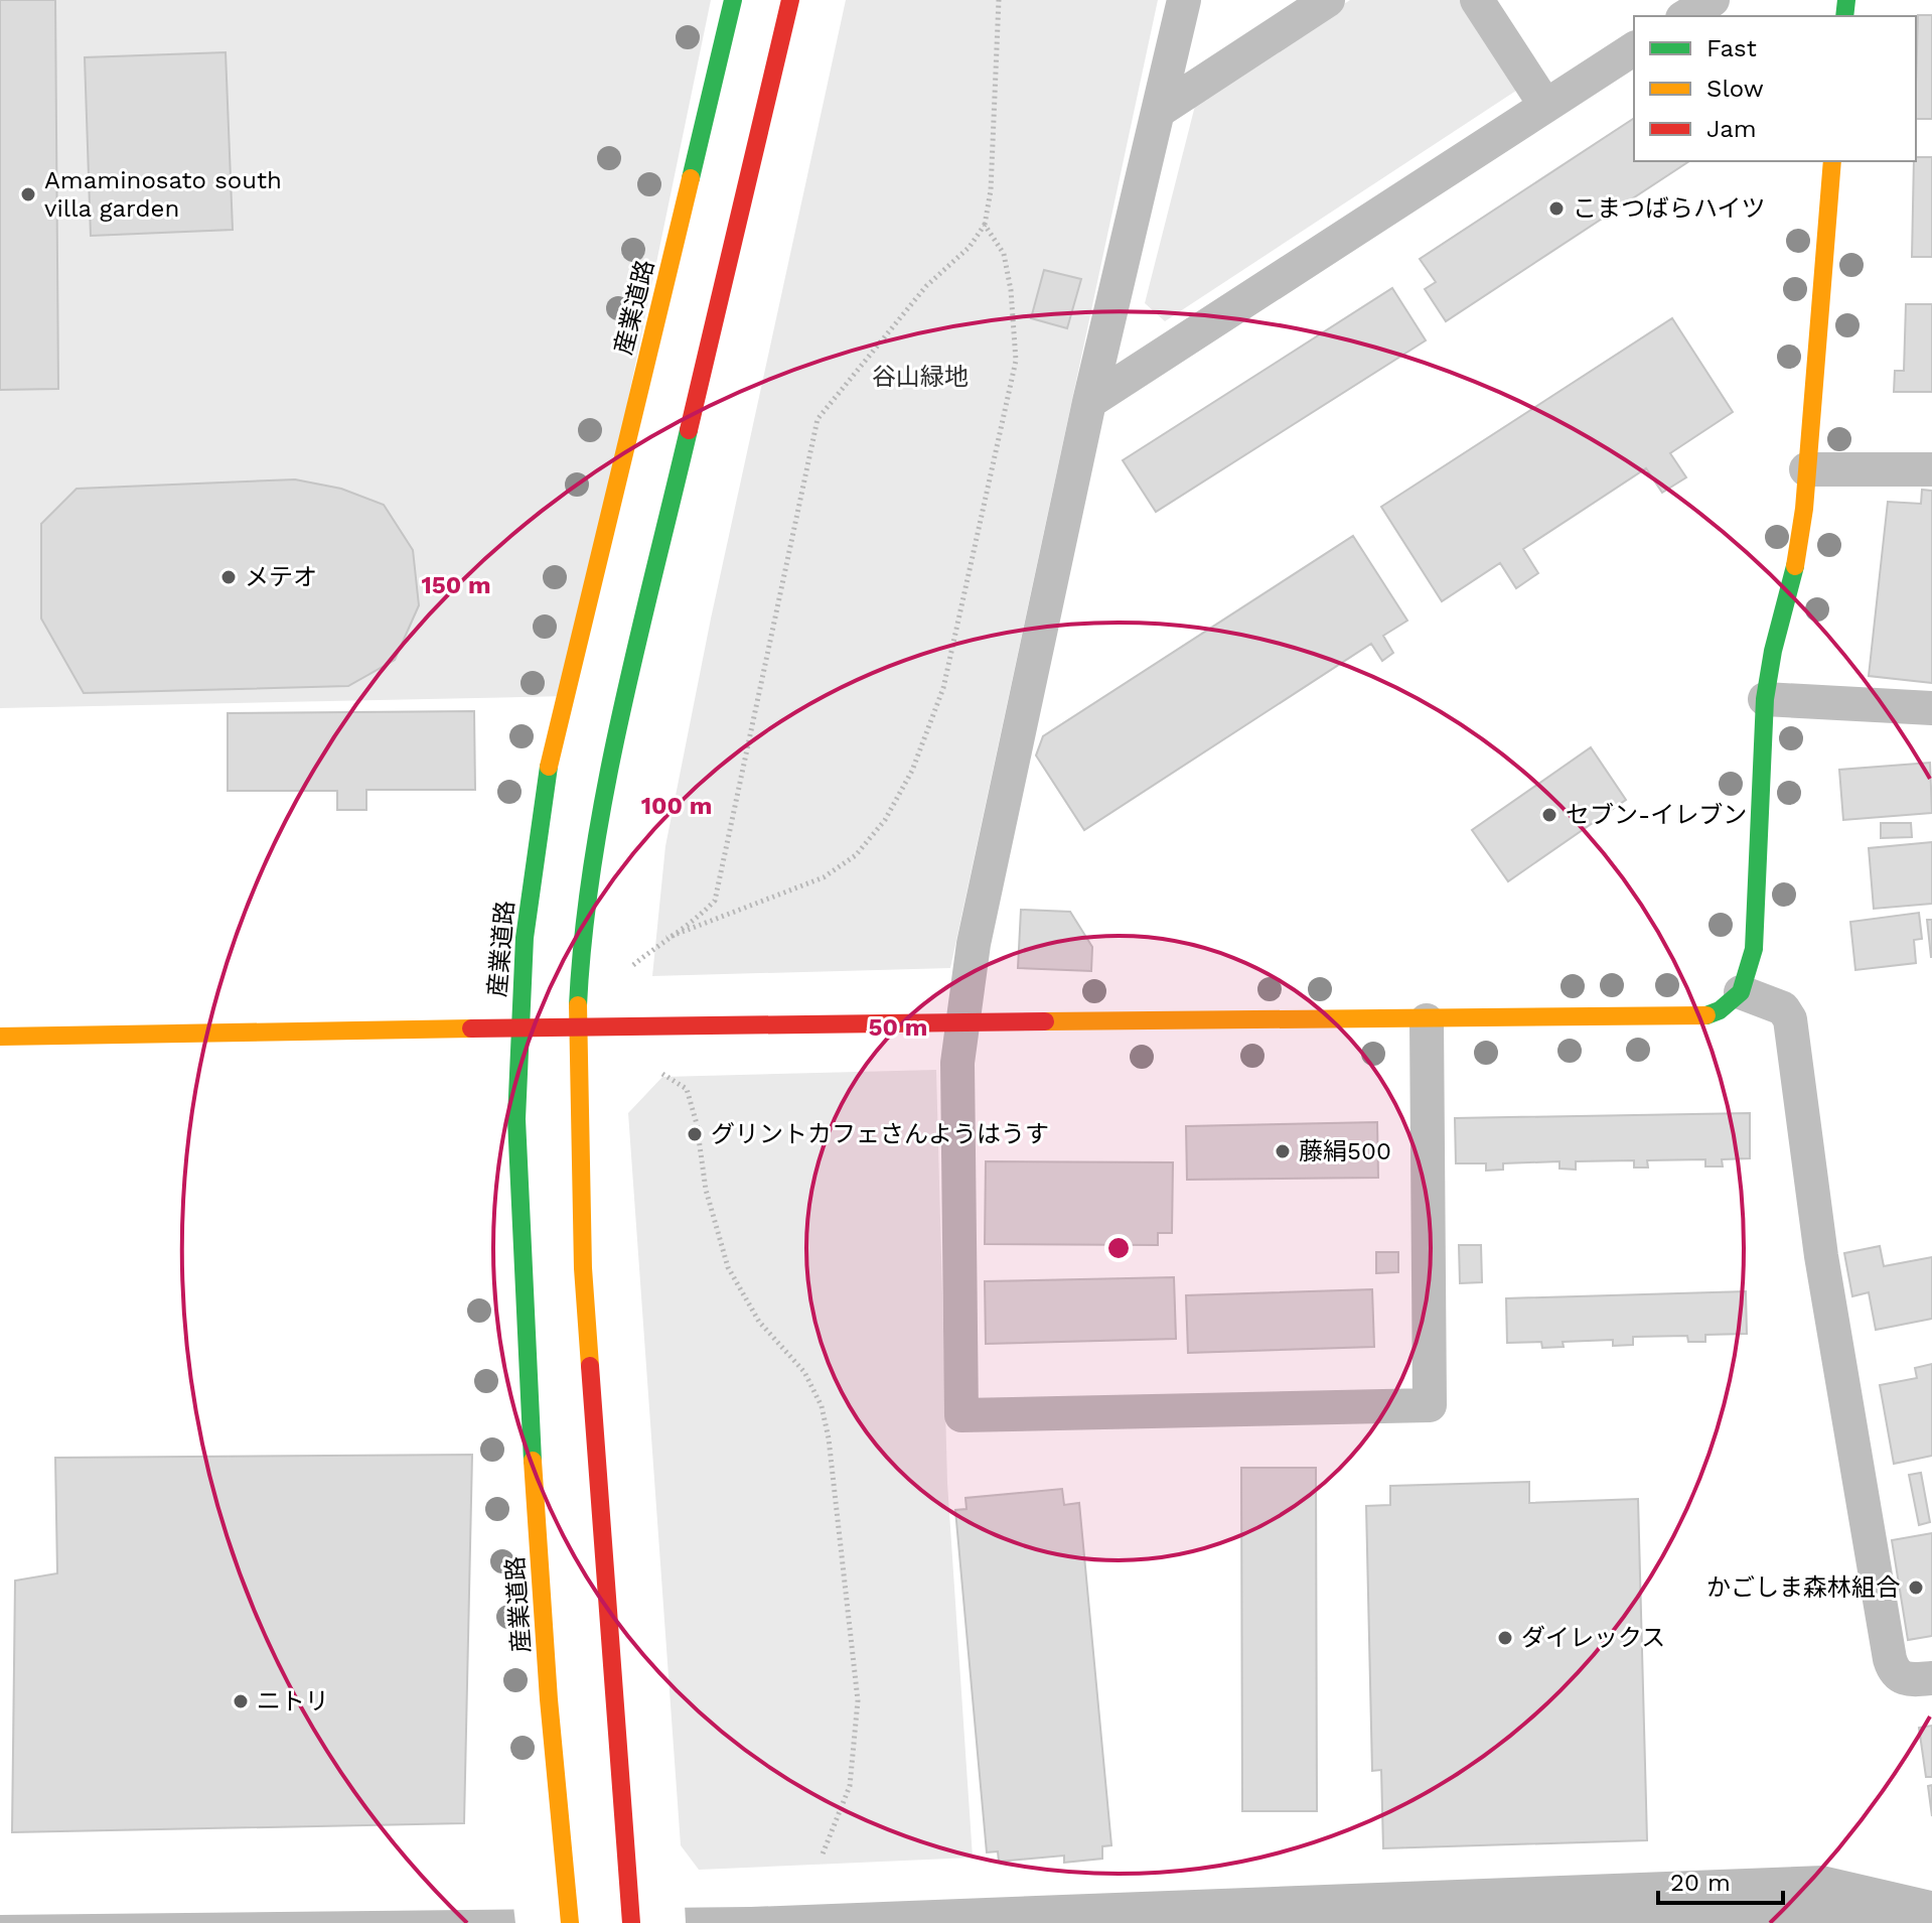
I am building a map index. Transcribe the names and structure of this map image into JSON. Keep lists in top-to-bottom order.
{
  "streets": {
    "main road": ["産業道路"]
  },
  "parks": ["谷山緑地"],
  "places": [
    "Amaminosato south villa garden",
    "こまつばらハイツ",
    "メテオ",
    "セブン-イレブン",
    "グリントカフェさんようはうす",
    "藤絹500",
    "かごしま森林組合",
    "ダイレックス",
    "ニトリ"
  ],
  "legend": ["Fast", "Slow", "Jam"],
  "scale_bar": "20 m",
  "rings": ["150 m", "100 m", "50 m"]
}
